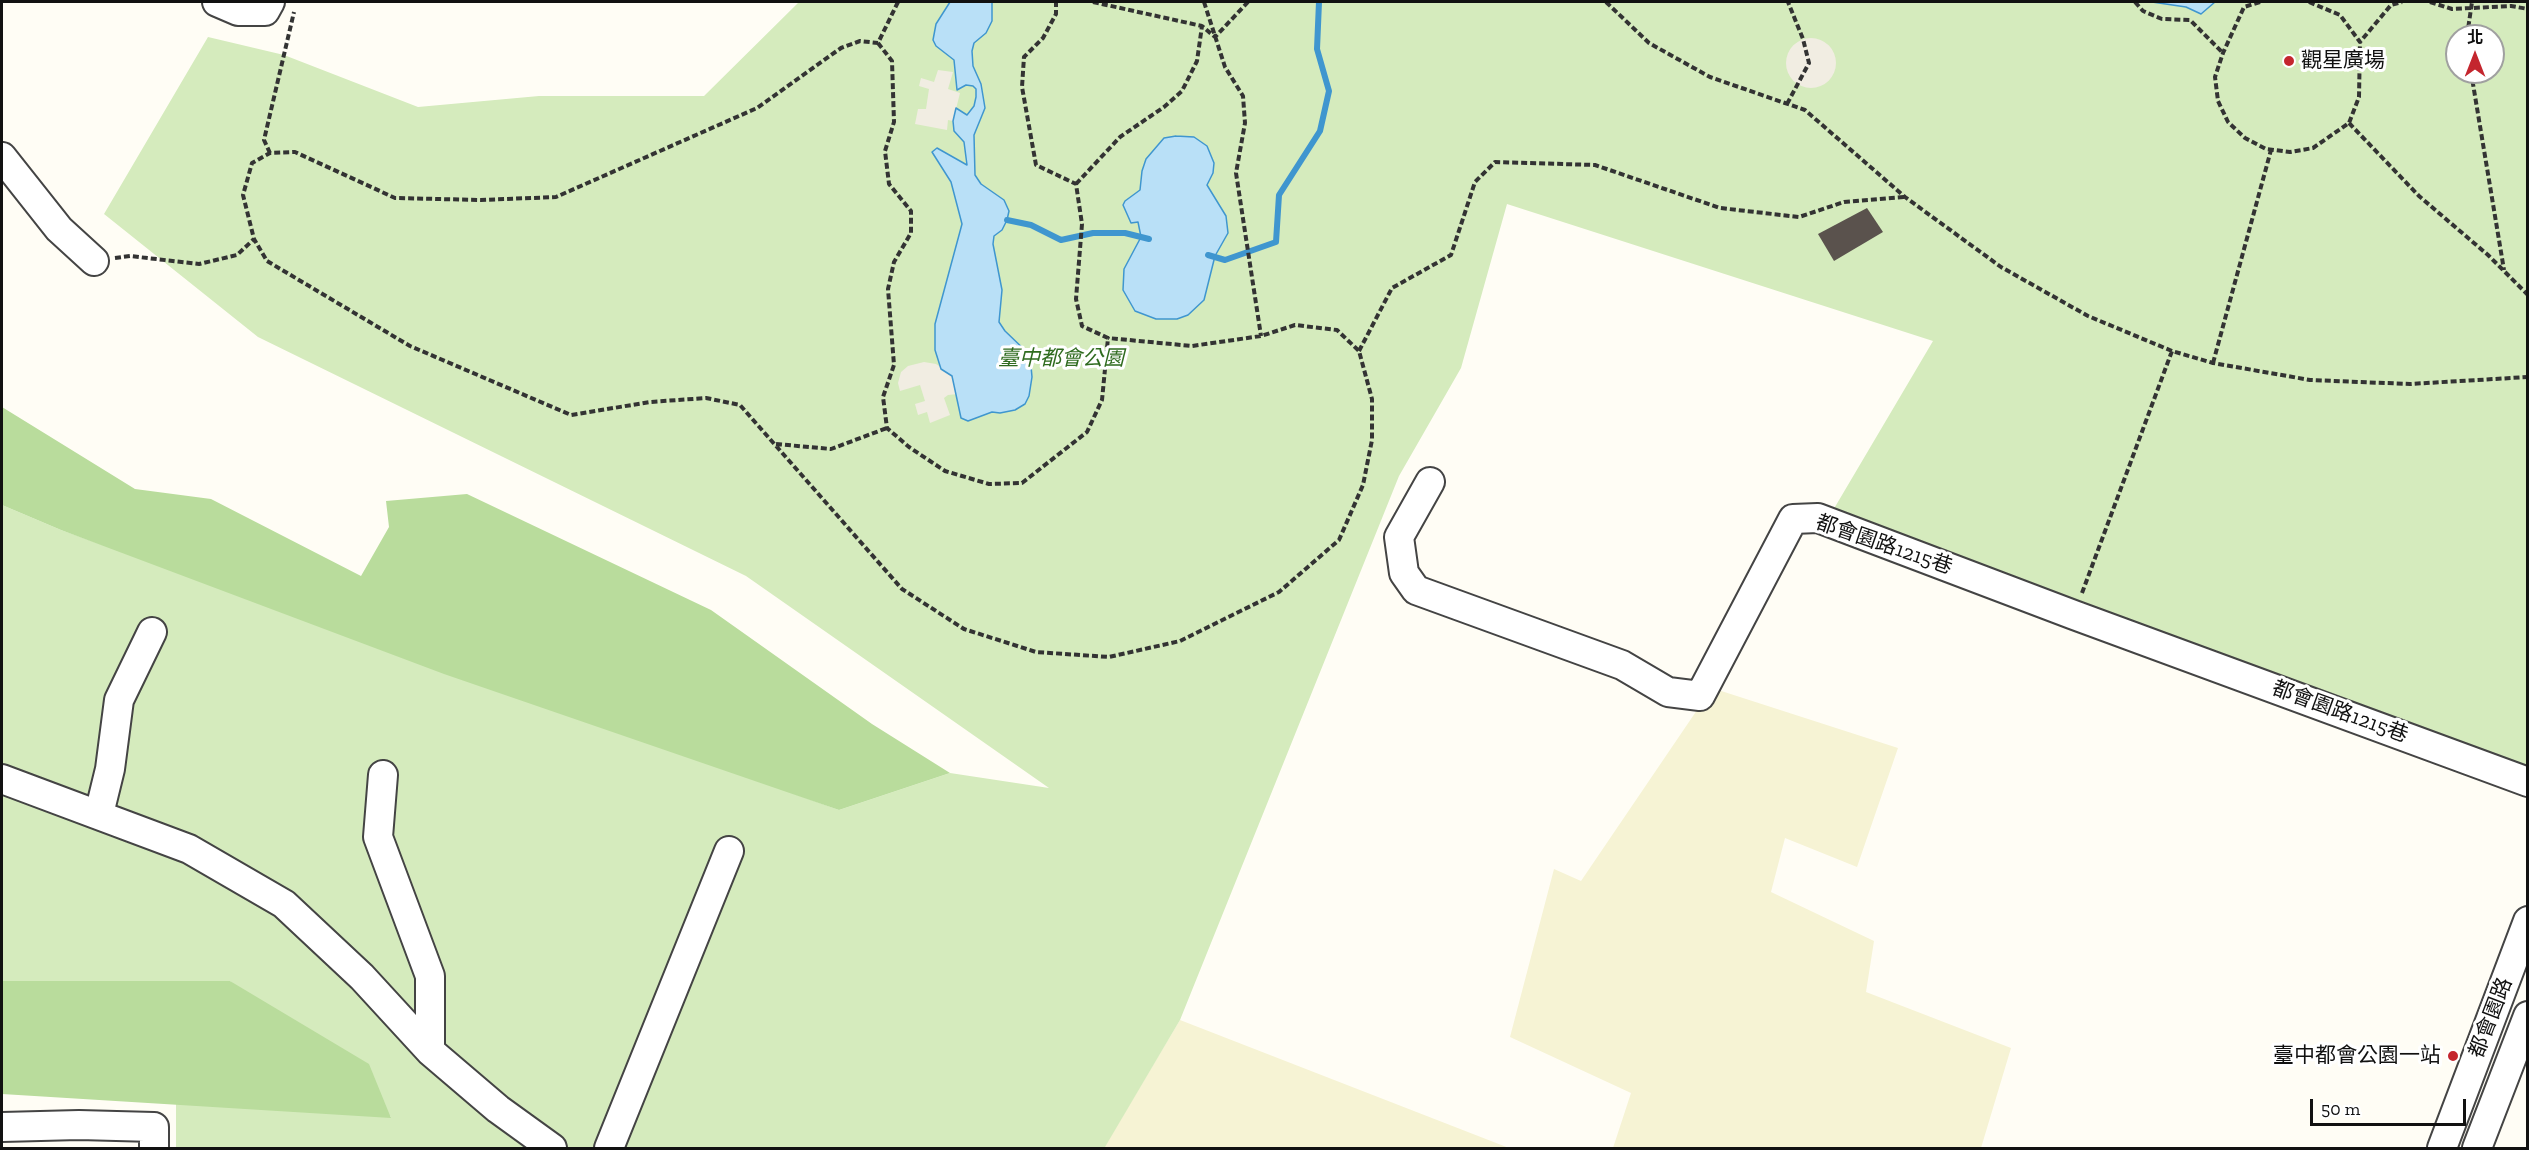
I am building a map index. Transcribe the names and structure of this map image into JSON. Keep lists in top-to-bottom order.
{
  "streets": {
    "street": ["都會園路1215巷", "都會園路"]
  },
  "parks": ["臺中都會公園"],
  "places": ["觀星廣場", "臺中都會公園一站"],
  "scale_bar": "50 m",
  "north": "top"
}
